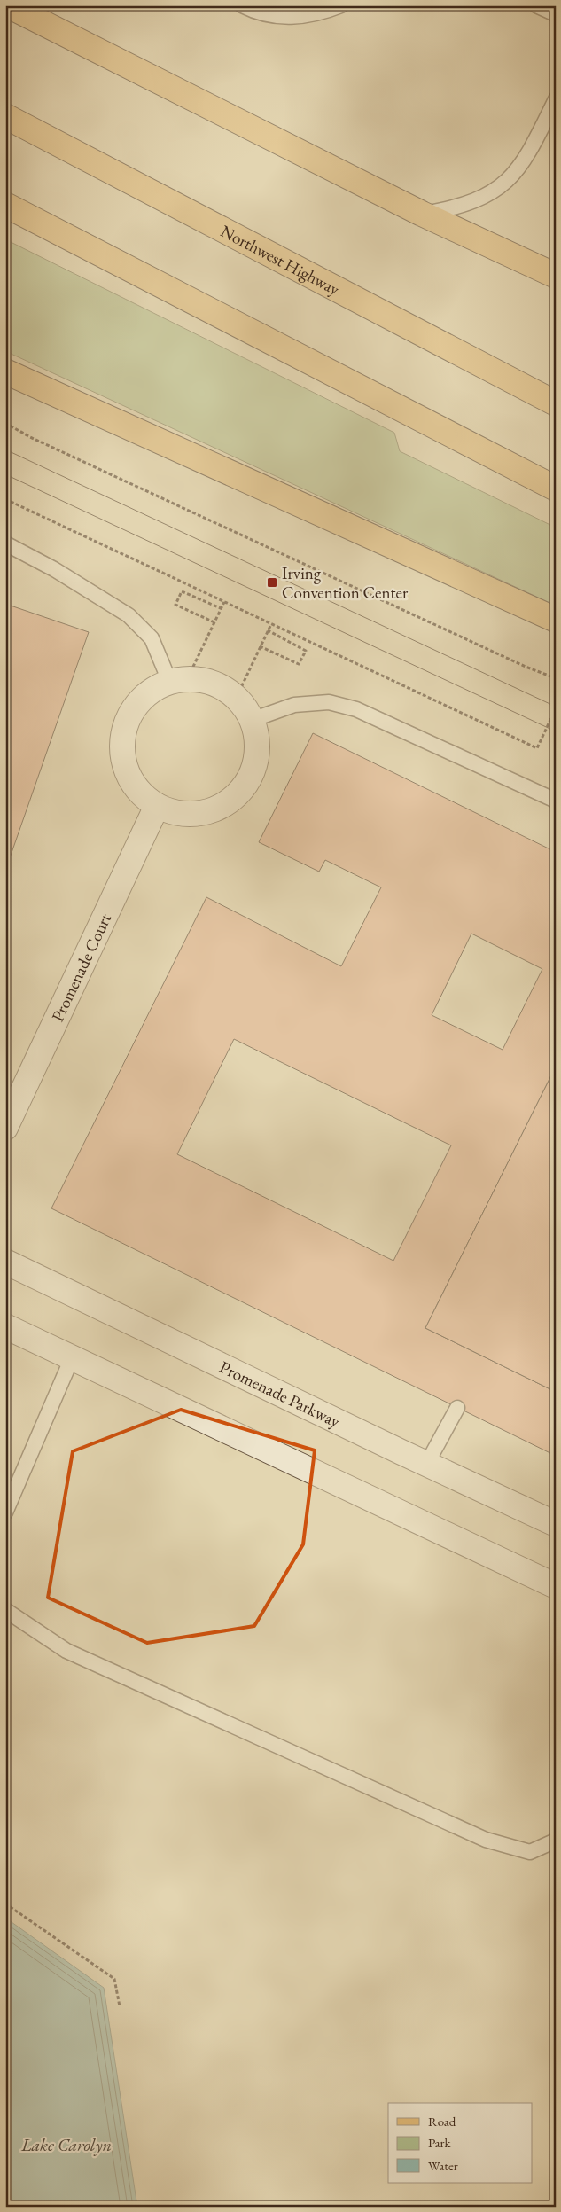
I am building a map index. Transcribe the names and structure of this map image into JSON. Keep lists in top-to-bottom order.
{
  "streets": {
    "main road": ["Northwest Highway"],
    "street": ["Promenade Court", "Promenade Parkway"]
  },
  "water": ["Lake Carolyn"],
  "places": {
    "transit": ["Irving Convention Center"]
  },
  "legend": ["Road", "Park", "Water"]
}
